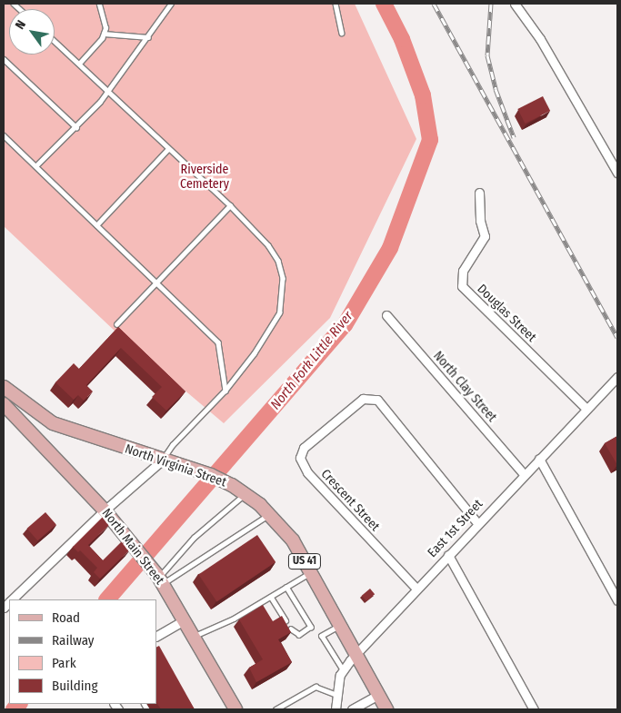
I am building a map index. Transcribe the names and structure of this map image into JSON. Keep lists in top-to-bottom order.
{
  "streets": {
    "main road": ["North Virginia Street", "North Main Street", "US 41"],
    "street": [
      "Douglas Street",
      "North Clay Street",
      "Crescent Street",
      "East 1st Street"
    ]
  },
  "crossings": [
    ["Douglas Street", "East 1st Street"],
    ["North Clay Street", "East 1st Street"],
    ["North Virginia Street", "East 1st Street"],
    ["North Virginia Street", "US 41"],
    ["Crescent Street", "East 1st Street"],
    ["East 1st Street", "US 41"]
  ],
  "water": ["North Fork Little River"],
  "parks": ["Riverside Cemetery"],
  "legend": [
    "Road",
    "Railway",
    "Park",
    "Building"
  ],
  "north": "top left"
}
